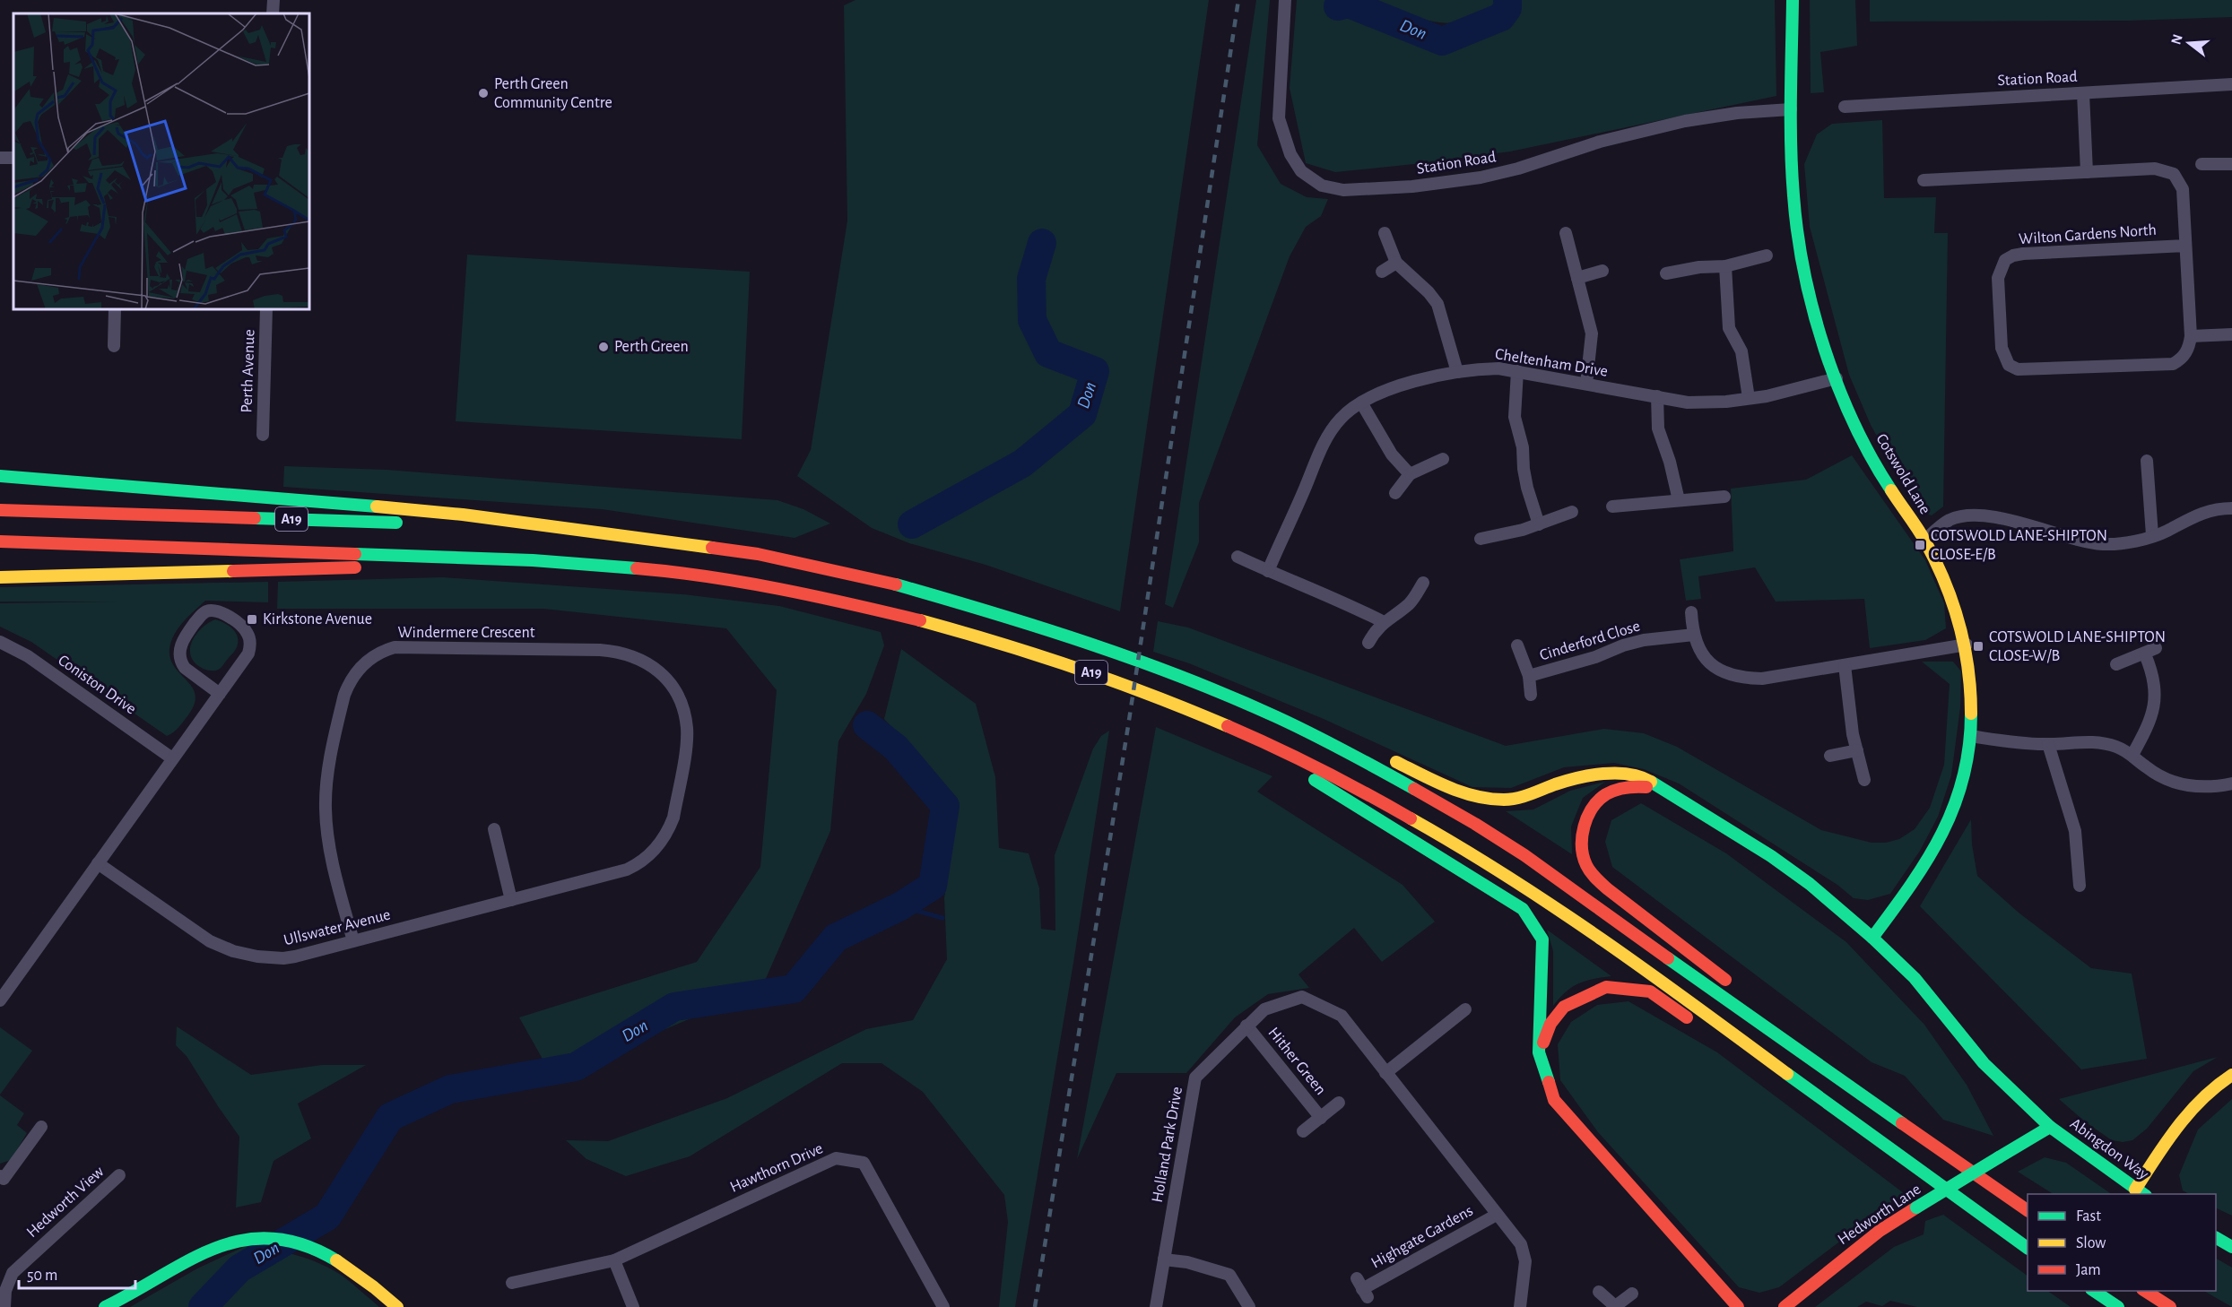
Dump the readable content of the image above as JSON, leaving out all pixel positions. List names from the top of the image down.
{
  "streets": {
    "main road": [
      "Cotswold Lane",
      "A19",
      "Abingdon Way",
      "Hedworth Lane"
    ],
    "street": [
      "Station Road",
      "Wilton Gardens North",
      "Cheltenham Drive",
      "Perth Avenue",
      "Windermere Crescent",
      "Cinderford Close",
      "Coniston Drive",
      "Ullswater Avenue",
      "Hither Green",
      "Holland Park Drive",
      "Hawthorn Drive",
      "Hedworth View",
      "Highgate Gardens"
    ]
  },
  "crossings": [
    ["Station Road", "Cotswold Lane"],
    ["Cheltenham Drive", "Cotswold Lane"],
    ["Windermere Crescent", "Ullswater Avenue"],
    ["Hither Green", "Holland Park Drive"],
    ["Holland Park Drive", "Highgate Gardens"],
    ["Abingdon Way", "Hedworth Lane"]
  ],
  "water": ["Don"],
  "places": {
    "other": ["Perth Green Community Centre", "Perth Green"],
    "transit": ["COTSWOLD LANE-SHIPTON CLOSE-E/B", "Kirkstone Avenue", "COTSWOLD LANE-SHIPTON CLOSE-W/B"]
  },
  "legend": ["Fast", "Slow", "Jam"],
  "scale_bar": "50 m",
  "north": "left"
}
